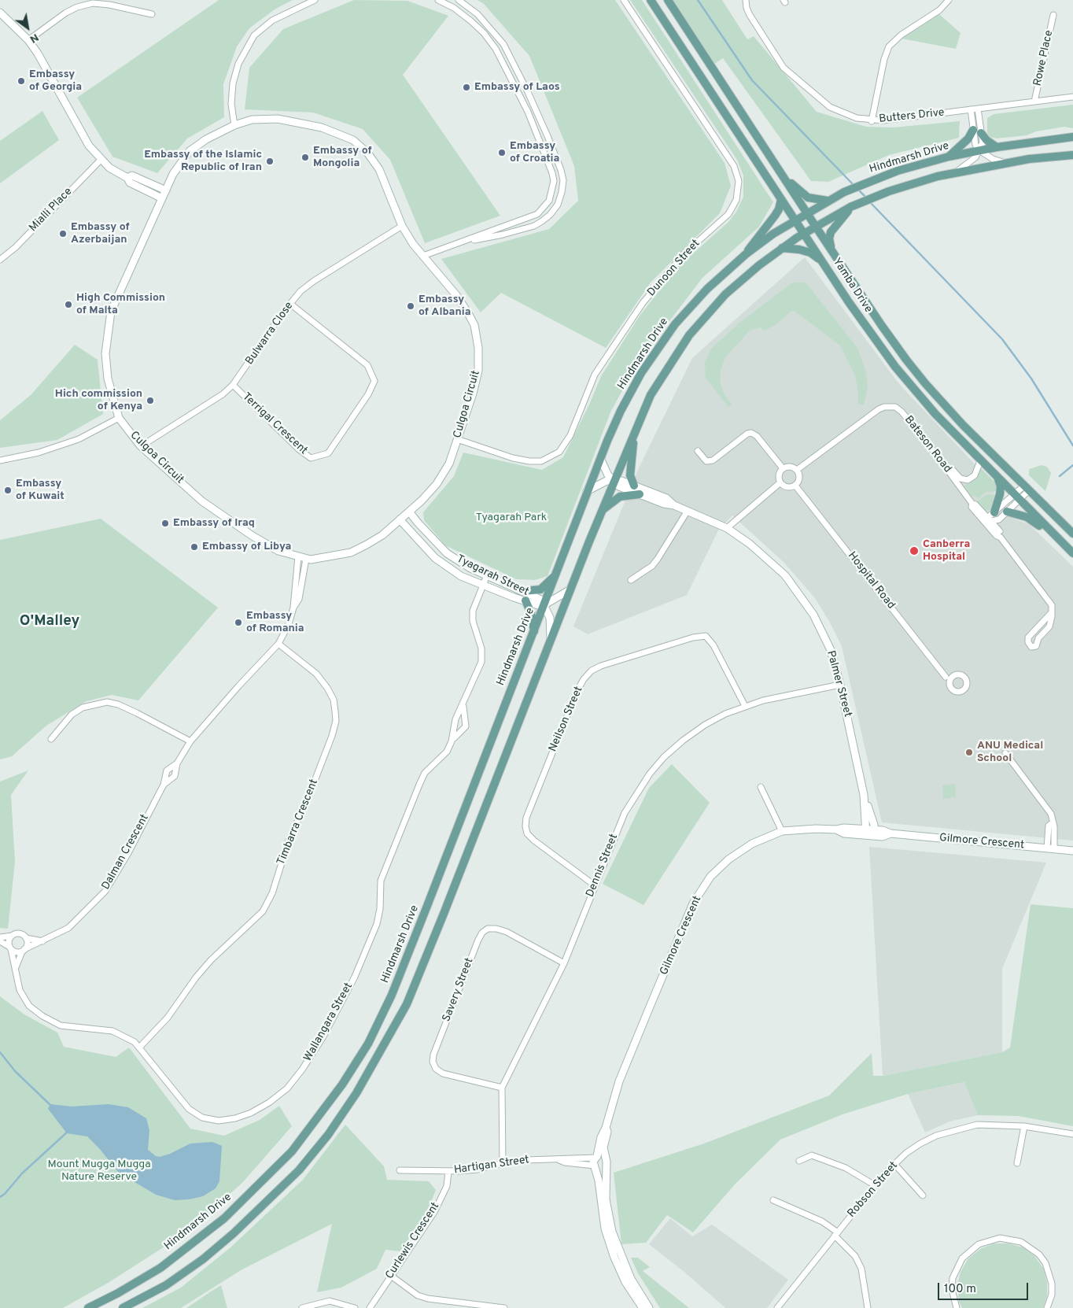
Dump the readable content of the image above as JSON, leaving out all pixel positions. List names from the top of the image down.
{
  "streets": {
    "main road": ["Hindmarsh Drive", "Yamba Drive"],
    "street": [
      "Rowe Place",
      "Butters Drive",
      "Mialli Place",
      "Dunoon Street",
      "Bulwarra Close",
      "Culgoa Circuit",
      "Terrigal Crescent",
      "Bateson Road",
      "Tyagarah Street",
      "Hospital Road",
      "Palmer Street",
      "Neilson Street",
      "Timbarra Crescent",
      "Gilmore Crescent",
      "Dalman Crescent",
      "Dennis Street",
      "Savery Street",
      "Wallangara Street",
      "Hartigan Street",
      "Robson Street",
      "Curlewis Crescent"
    ]
  },
  "crossings": [
    ["Rowe Place", "Butters Drive"],
    ["Hindmarsh Drive", "Yamba Drive"],
    ["Hindmarsh Drive", "Tyagarah Street"],
    ["Hindmarsh Drive", "Palmer Street"],
    ["Dunoon Street", "Culgoa Circuit"],
    ["Bulwarra Close", "Culgoa Circuit"],
    ["Bulwarra Close", "Terrigal Crescent"],
    ["Culgoa Circuit", "Tyagarah Street"],
    ["Culgoa Circuit", "Dalman Crescent"],
    ["Bateson Road", "Hospital Road"],
    ["Tyagarah Street", "Wallangara Street"],
    ["Palmer Street", "Gilmore Crescent"],
    ["Palmer Street", "Dennis Street"],
    ["Neilson Street", "Dennis Street"],
    ["Timbarra Crescent", "Dalman Crescent"],
    ["Timbarra Crescent", "Wallangara Street"],
    ["Gilmore Crescent", "Hartigan Street"],
    ["Dalman Crescent", "Wallangara Street"],
    ["Dennis Street", "Savery Street"],
    ["Dennis Street", "Hartigan Street"],
    ["Hartigan Street", "Curlewis Crescent"]
  ],
  "districts": ["O'Malley"],
  "parks": ["Tyagarah Park", "Mount Mugga Mugga Nature Reserve"],
  "places": [
    "Embassy of Georgia",
    "Embassy of Laos",
    "Embassy of Croatia",
    "Embassy of Mongolia",
    "Embassy of the Islamic Republic of Iran",
    "Embassy of Azerbaijan",
    "High Commission of Malta",
    "Embassy of Albania",
    "Hich commission of Kenya",
    "Embassy of Kuwait",
    "Embassy of Iraq",
    "Embassy of Libya",
    "Canberra Hospital",
    "Embassy of Romania",
    "ANU Medical School"
  ],
  "scale_bar": "100 m",
  "north": "bottom right"
}
